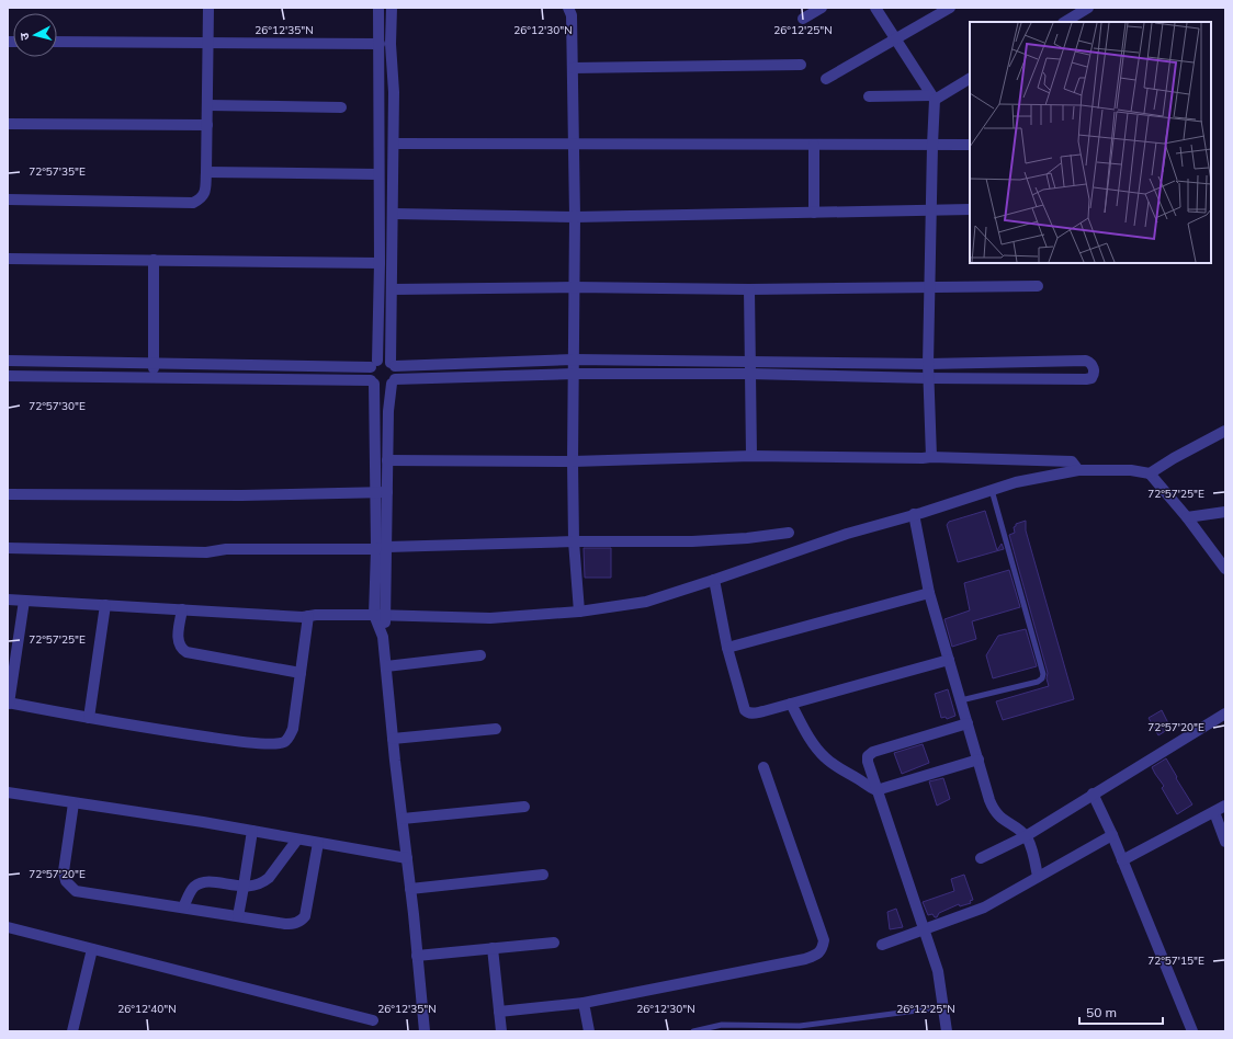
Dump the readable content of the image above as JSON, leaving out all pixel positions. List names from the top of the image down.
{
  "scale_bar": "50 m",
  "north": "left",
  "coordinates": [
    "26°12'35\"N",
    "26°12'30\"N",
    "26°12'25\"N",
    "72°57'35\"E",
    "72°57'30\"E",
    "72°57'25\"E",
    "72°57'20\"E",
    "72°57'15\"E",
    "26°12'40\"N"
  ]
}
